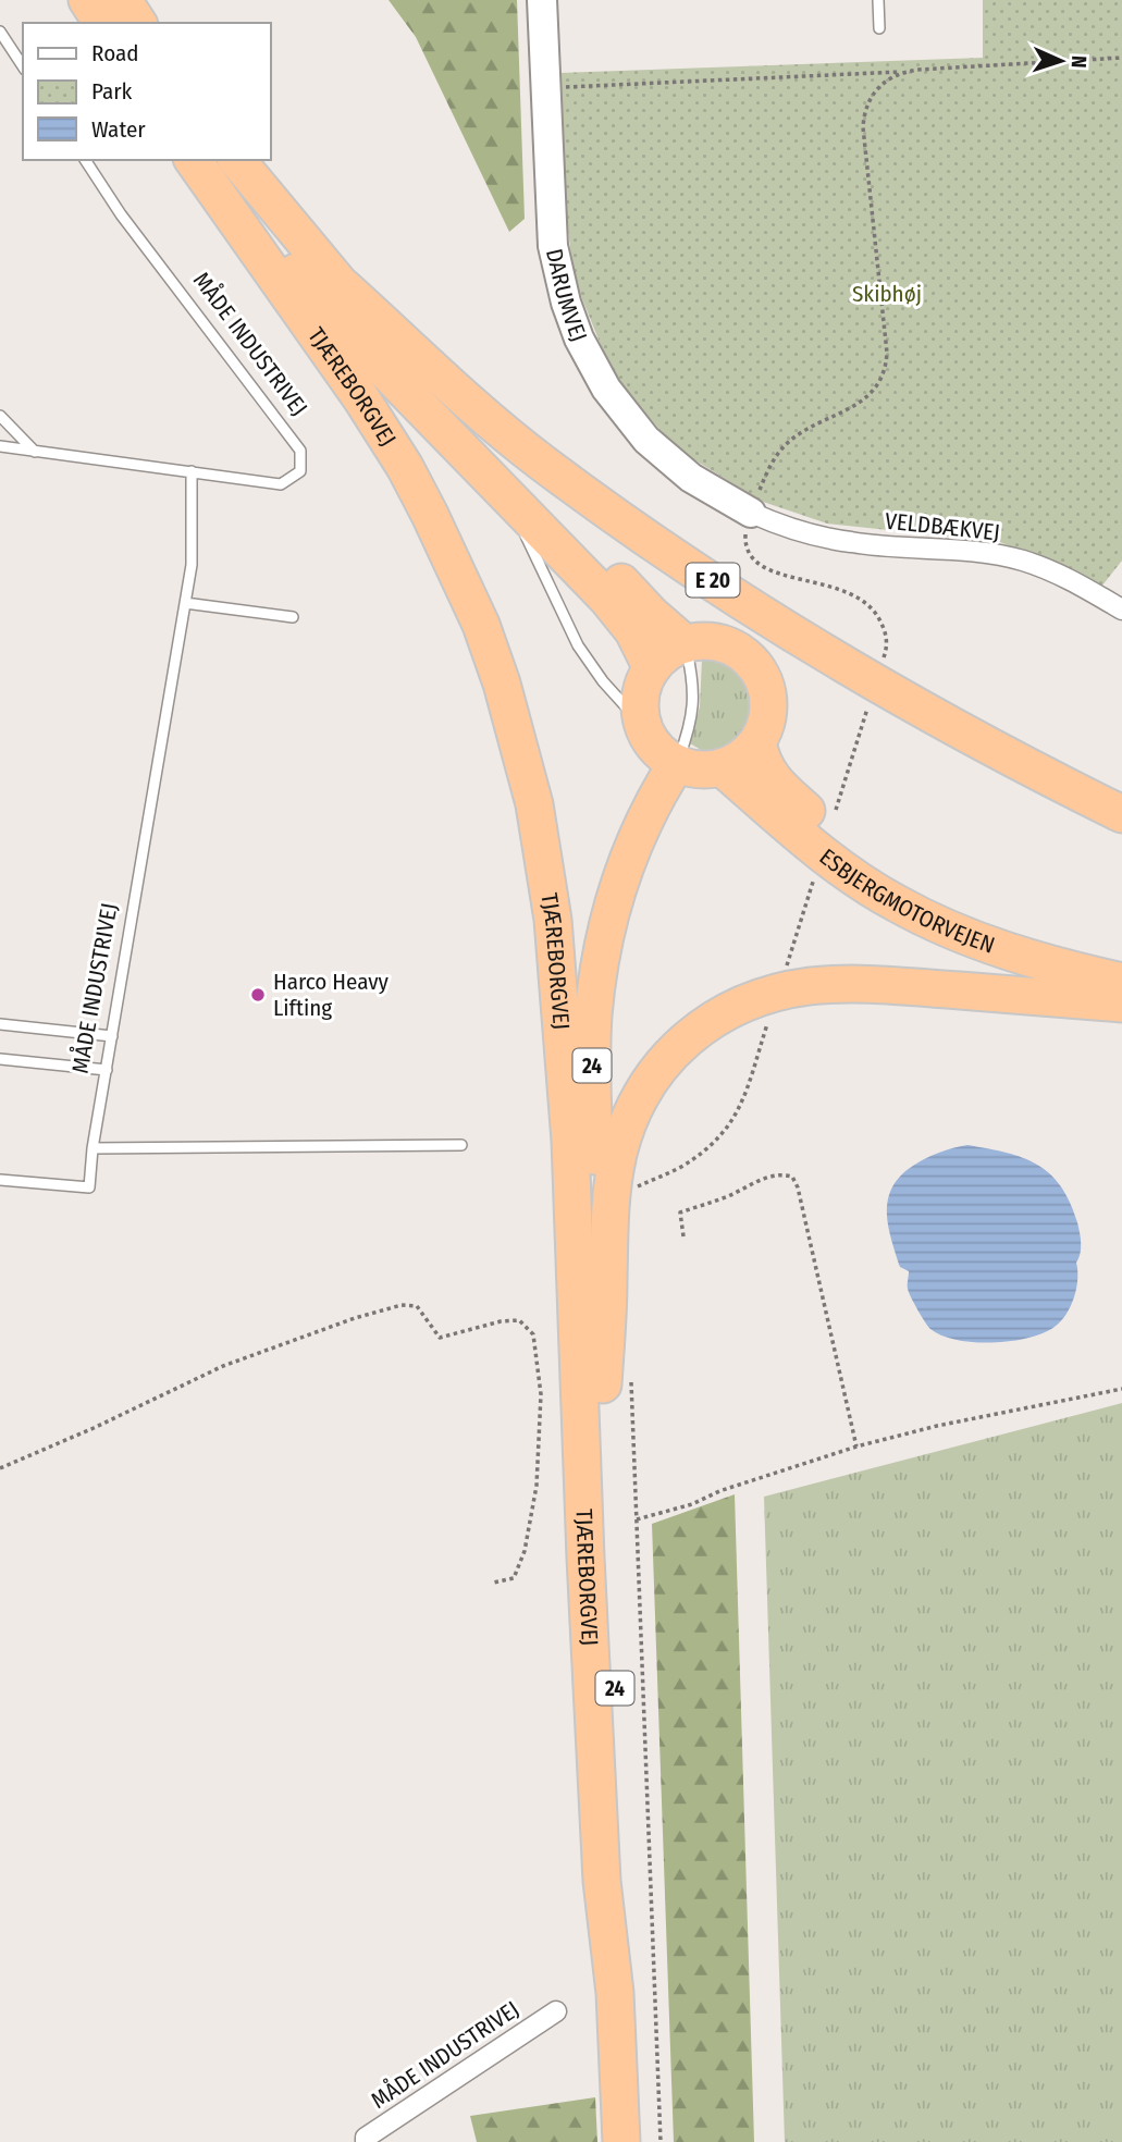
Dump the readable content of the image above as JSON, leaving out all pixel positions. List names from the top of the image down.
{
  "streets": {
    "highway": [
      "TJÆREBORGVEJ",
      "E 20",
      "ESBJERGMOTORVEJEN",
      "24"
    ],
    "street": ["DARUMVEJ", "MÅDE INDUSTRIVEJ", "VELDBÆKVEJ"]
  },
  "crossings": [
    ["DARUMVEJ", "VELDBÆKVEJ"],
    ["TJÆREBORGVEJ", "24"]
  ],
  "parks": ["Skibhøj"],
  "places": ["Harco Heavy Lifting"],
  "legend": ["Road", "Park", "Water"],
  "north": "right"
}
